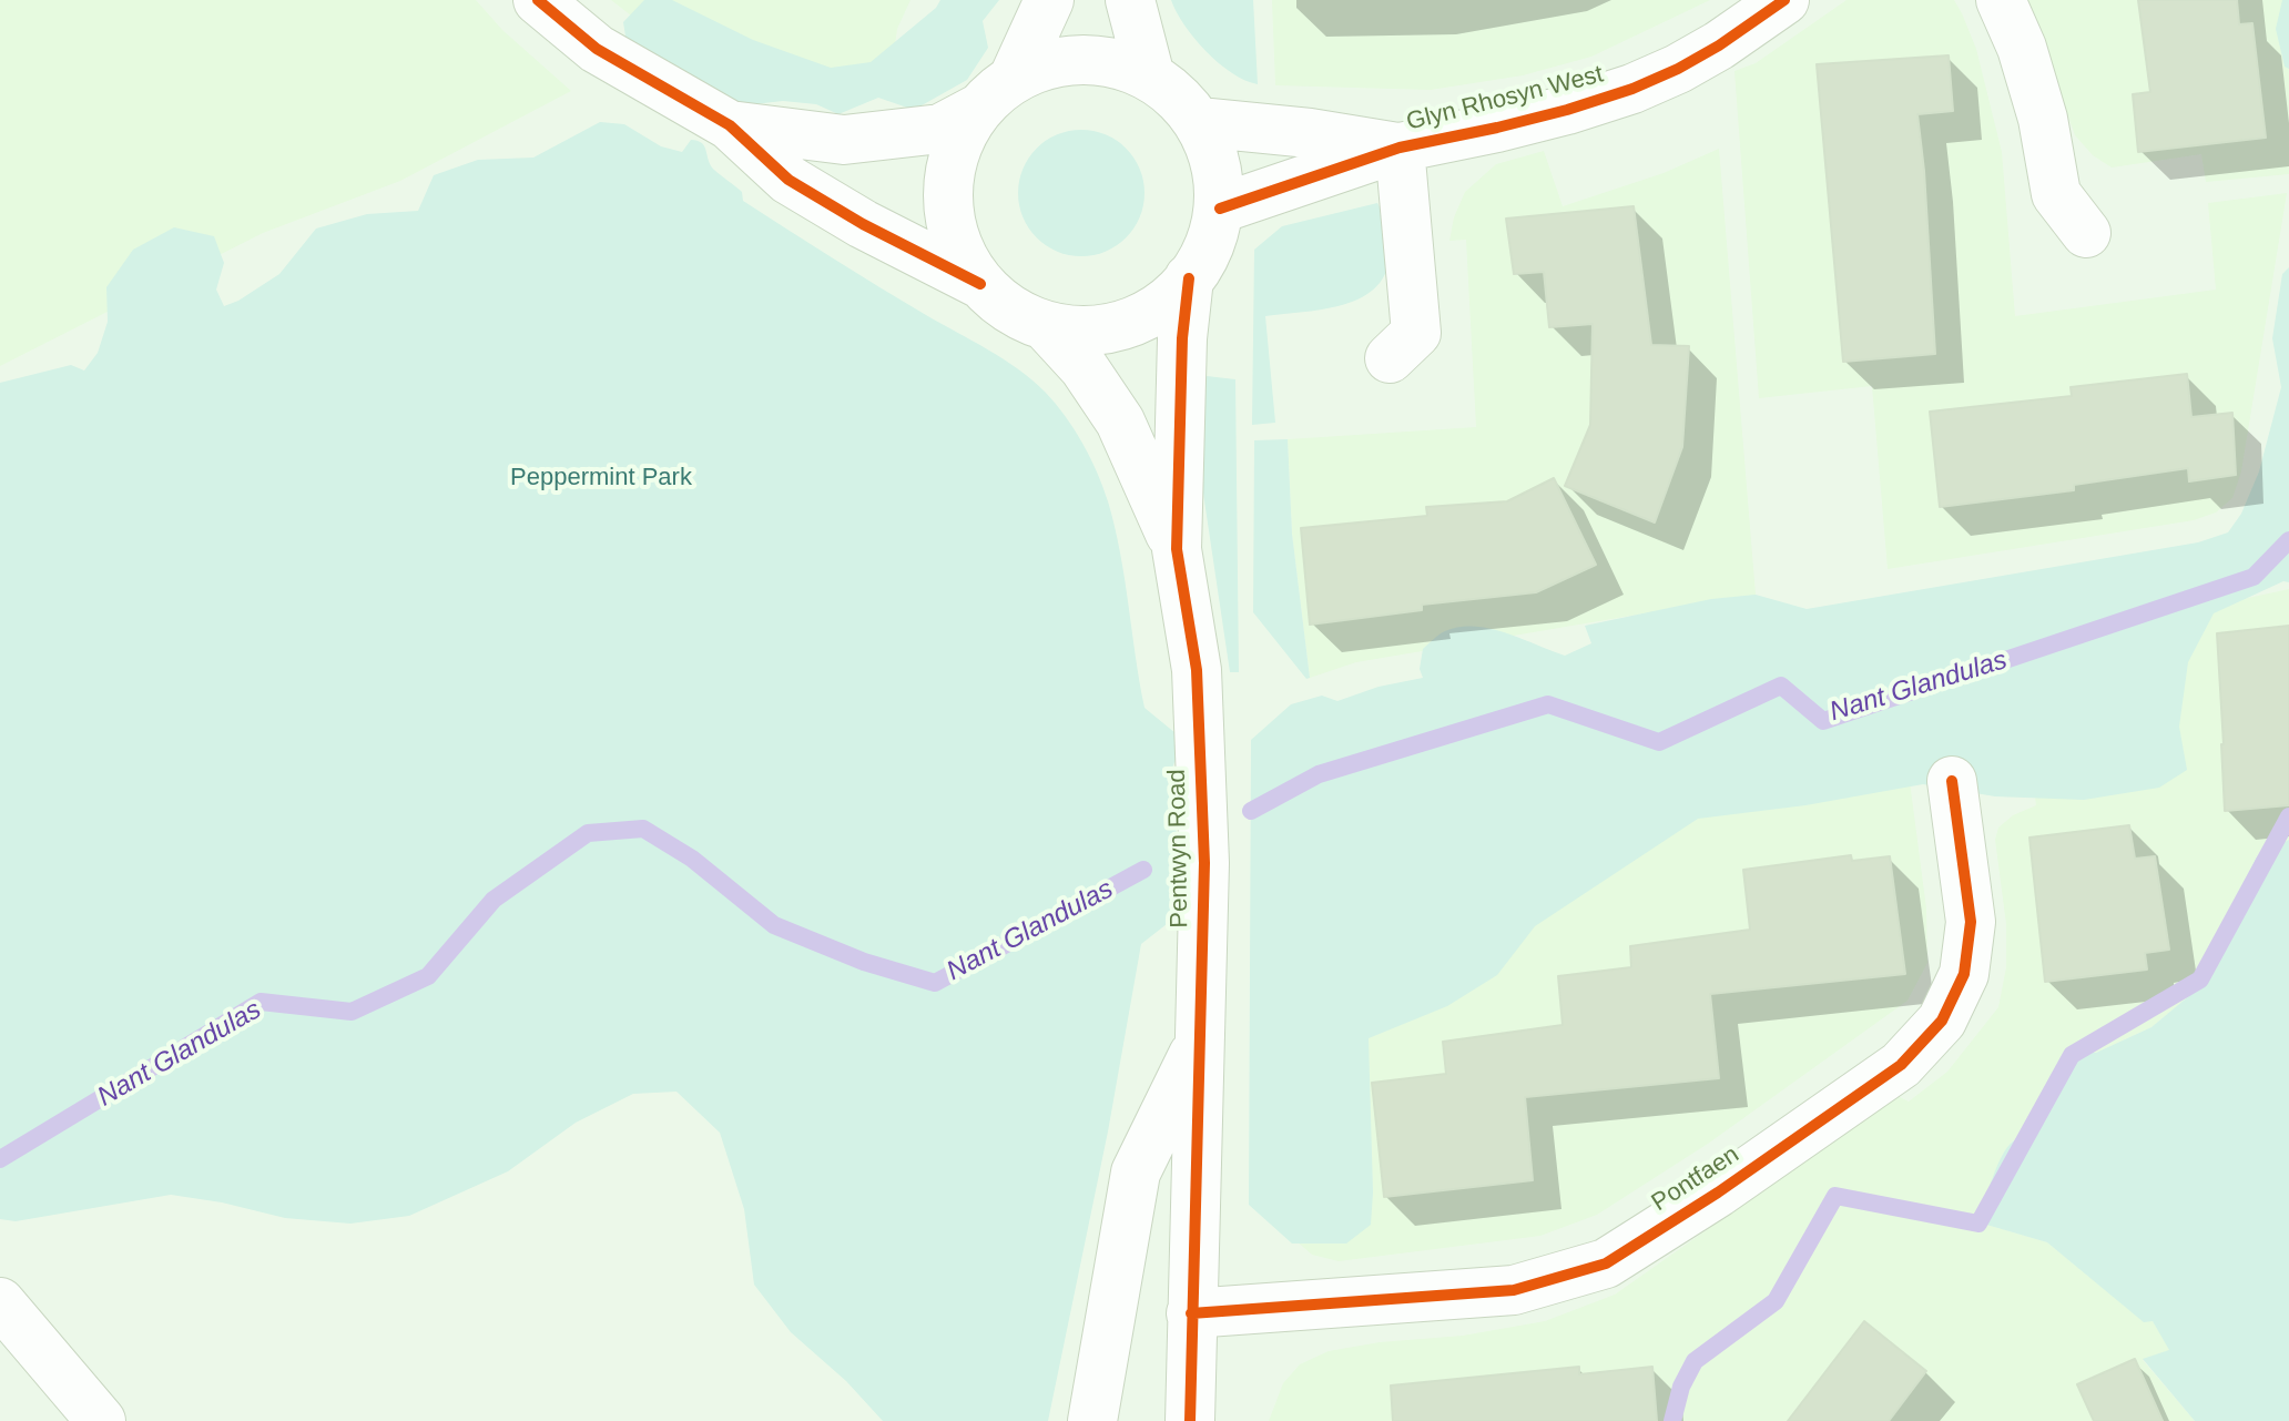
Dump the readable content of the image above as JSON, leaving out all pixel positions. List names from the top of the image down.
{
  "streets": {
    "street": ["Glyn Rhosyn West", "Pentwyn Road", "Pontfaen"]
  },
  "crossings": [
    ["Glyn Rhosyn West", "Pentwyn Road"],
    ["Pentwyn Road", "Pontfaen"]
  ],
  "water": ["Nant Glandulas"],
  "parks": ["Peppermint Park"]
}
